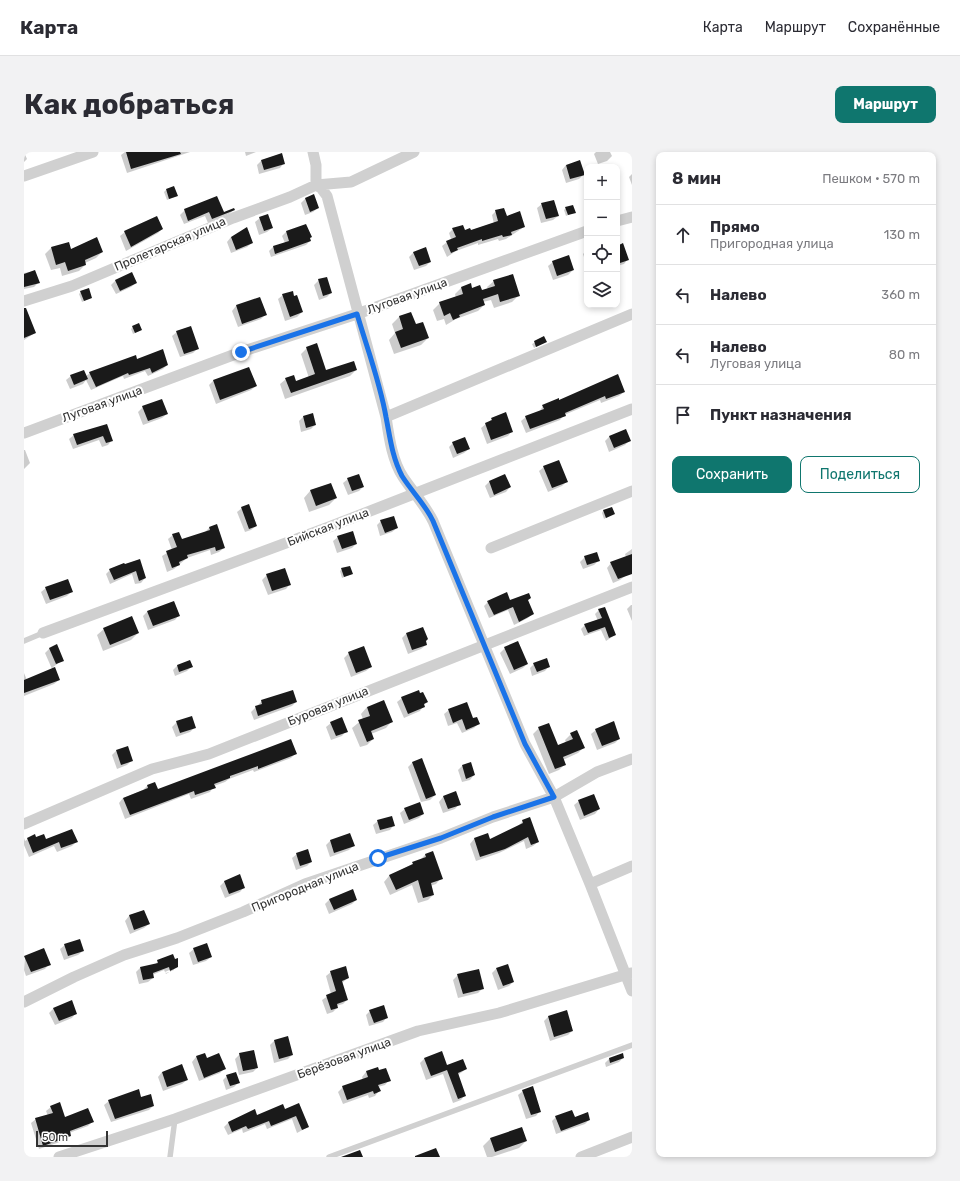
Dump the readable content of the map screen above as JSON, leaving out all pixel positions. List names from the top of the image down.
{
  "streets": {
    "street": [
      "Пролетарская улица",
      "Луговая улица",
      "Бийская улица",
      "Буровая улица",
      "Пригородная улица",
      "Берёзовая улица"
    ]
  },
  "scale_bar": "50 m",
  "page": {
    "header": "Карта",
    "nav": ["Карта", "Маршрут", "Сохранённые"],
    "buttons": [
      "Маршрут",
      ["Сохранить", "Поделиться"]
    ],
    "title": "Как добраться",
    "heading": ["8 мин", "Пешком · 570 m"],
    "map_buttons": ["+", "−"],
    "list": [
      ["Прямо", "Пригородная улица", "130 m"],
      ["Налево", "360 m"],
      ["Налево", "Луговая улица", "80 m"],
      "Пункт назначения"
    ],
    "scale": "50 m"
  }
}
